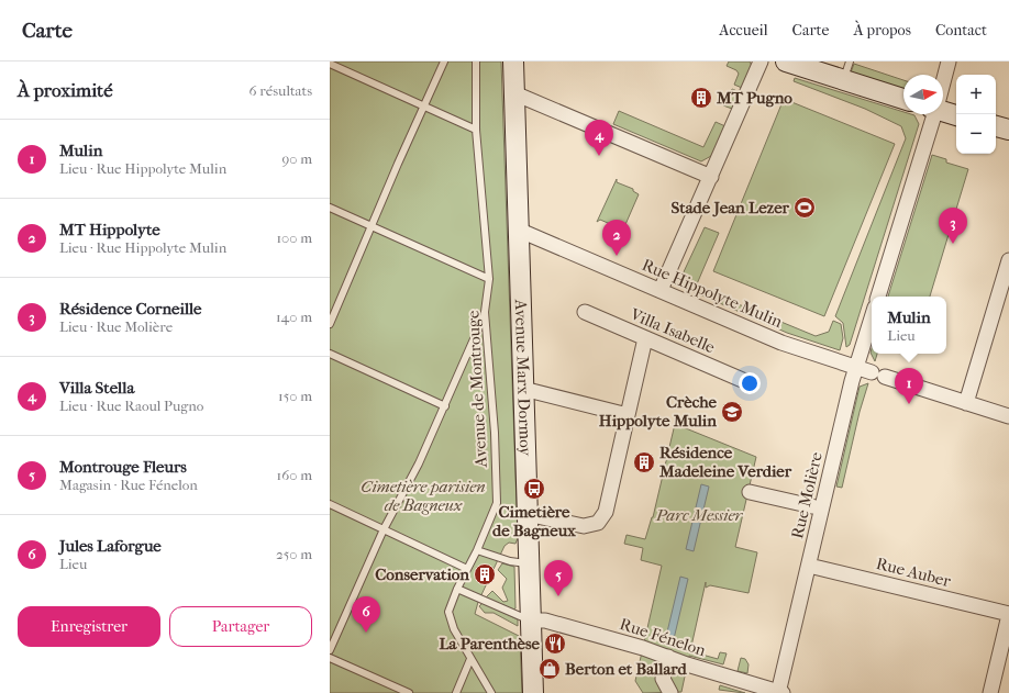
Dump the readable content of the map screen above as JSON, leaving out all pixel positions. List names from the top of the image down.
{
  "streets": {
    "main road": ["Avenue Marx Dormoy"],
    "street": [
      "Rue Hippolyte Mulin",
      "Villa Isabelle",
      "Rue Molière",
      "Rue Auber",
      "Rue Fénelon"
    ],
    "lane": ["Avenue de Montrouge"]
  },
  "crossings": [
    ["Rue Hippolyte Mulin", "Avenue Marx Dormoy"],
    ["Rue Hippolyte Mulin", "Rue Molière"],
    ["Avenue Marx Dormoy", "Rue Fénelon"],
    ["Rue Molière", "Rue Auber"],
    ["Rue Molière", "Rue Fénelon"]
  ],
  "parks": ["Cimetière parisien de Bagneux", "Parc Messier"],
  "places": {
    "building": ["MT Pugno", "Résidence Madeleine Verdier", "Conservation"],
    "sports": ["Stade Jean Lezer"],
    "school or university": ["Crèche Hippolyte Mulin"],
    "bus stop": ["Cimetière de Bagneux"],
    "restaurant": ["La Parenthèse"],
    "shop": ["Berton et Ballard"]
  },
  "north": "right",
  "page": {
    "header": "Carte",
    "nav": [
      "Accueil",
      "Carte",
      "À propos",
      "Contact"
    ],
    "heading": ["À proximité", "6 résultats"],
    "map_buttons": ["+", "−"],
    "list": [
      {
        "mark": "1",
        "name": "Mulin",
        "note": "Lieu · Rue Hippolyte Mulin",
        "value": "90 m"
      },
      {
        "mark": "2",
        "name": "MT Hippolyte",
        "note": "Lieu · Rue Hippolyte Mulin",
        "value": "100 m"
      },
      {
        "mark": "3",
        "name": "Résidence Corneille",
        "note": "Lieu · Rue Molière",
        "value": "140 m"
      },
      {
        "mark": "4",
        "name": "Villa Stella",
        "note": "Lieu · Rue Raoul Pugno",
        "value": "150 m"
      },
      {
        "mark": "5",
        "name": "Montrouge Fleurs",
        "note": "Magasin · Rue Fénelon",
        "value": "160 m"
      },
      {
        "mark": "6",
        "name": "Jules Laforgue",
        "note": "Lieu",
        "value": "250 m"
      }
    ],
    "pins": [
      "4",
      "3",
      "2",
      "1",
      "5",
      "6"
    ],
    "popup": ["Mulin", "Lieu"],
    "buttons": ["Enregistrer", "Partager"]
  }
}
